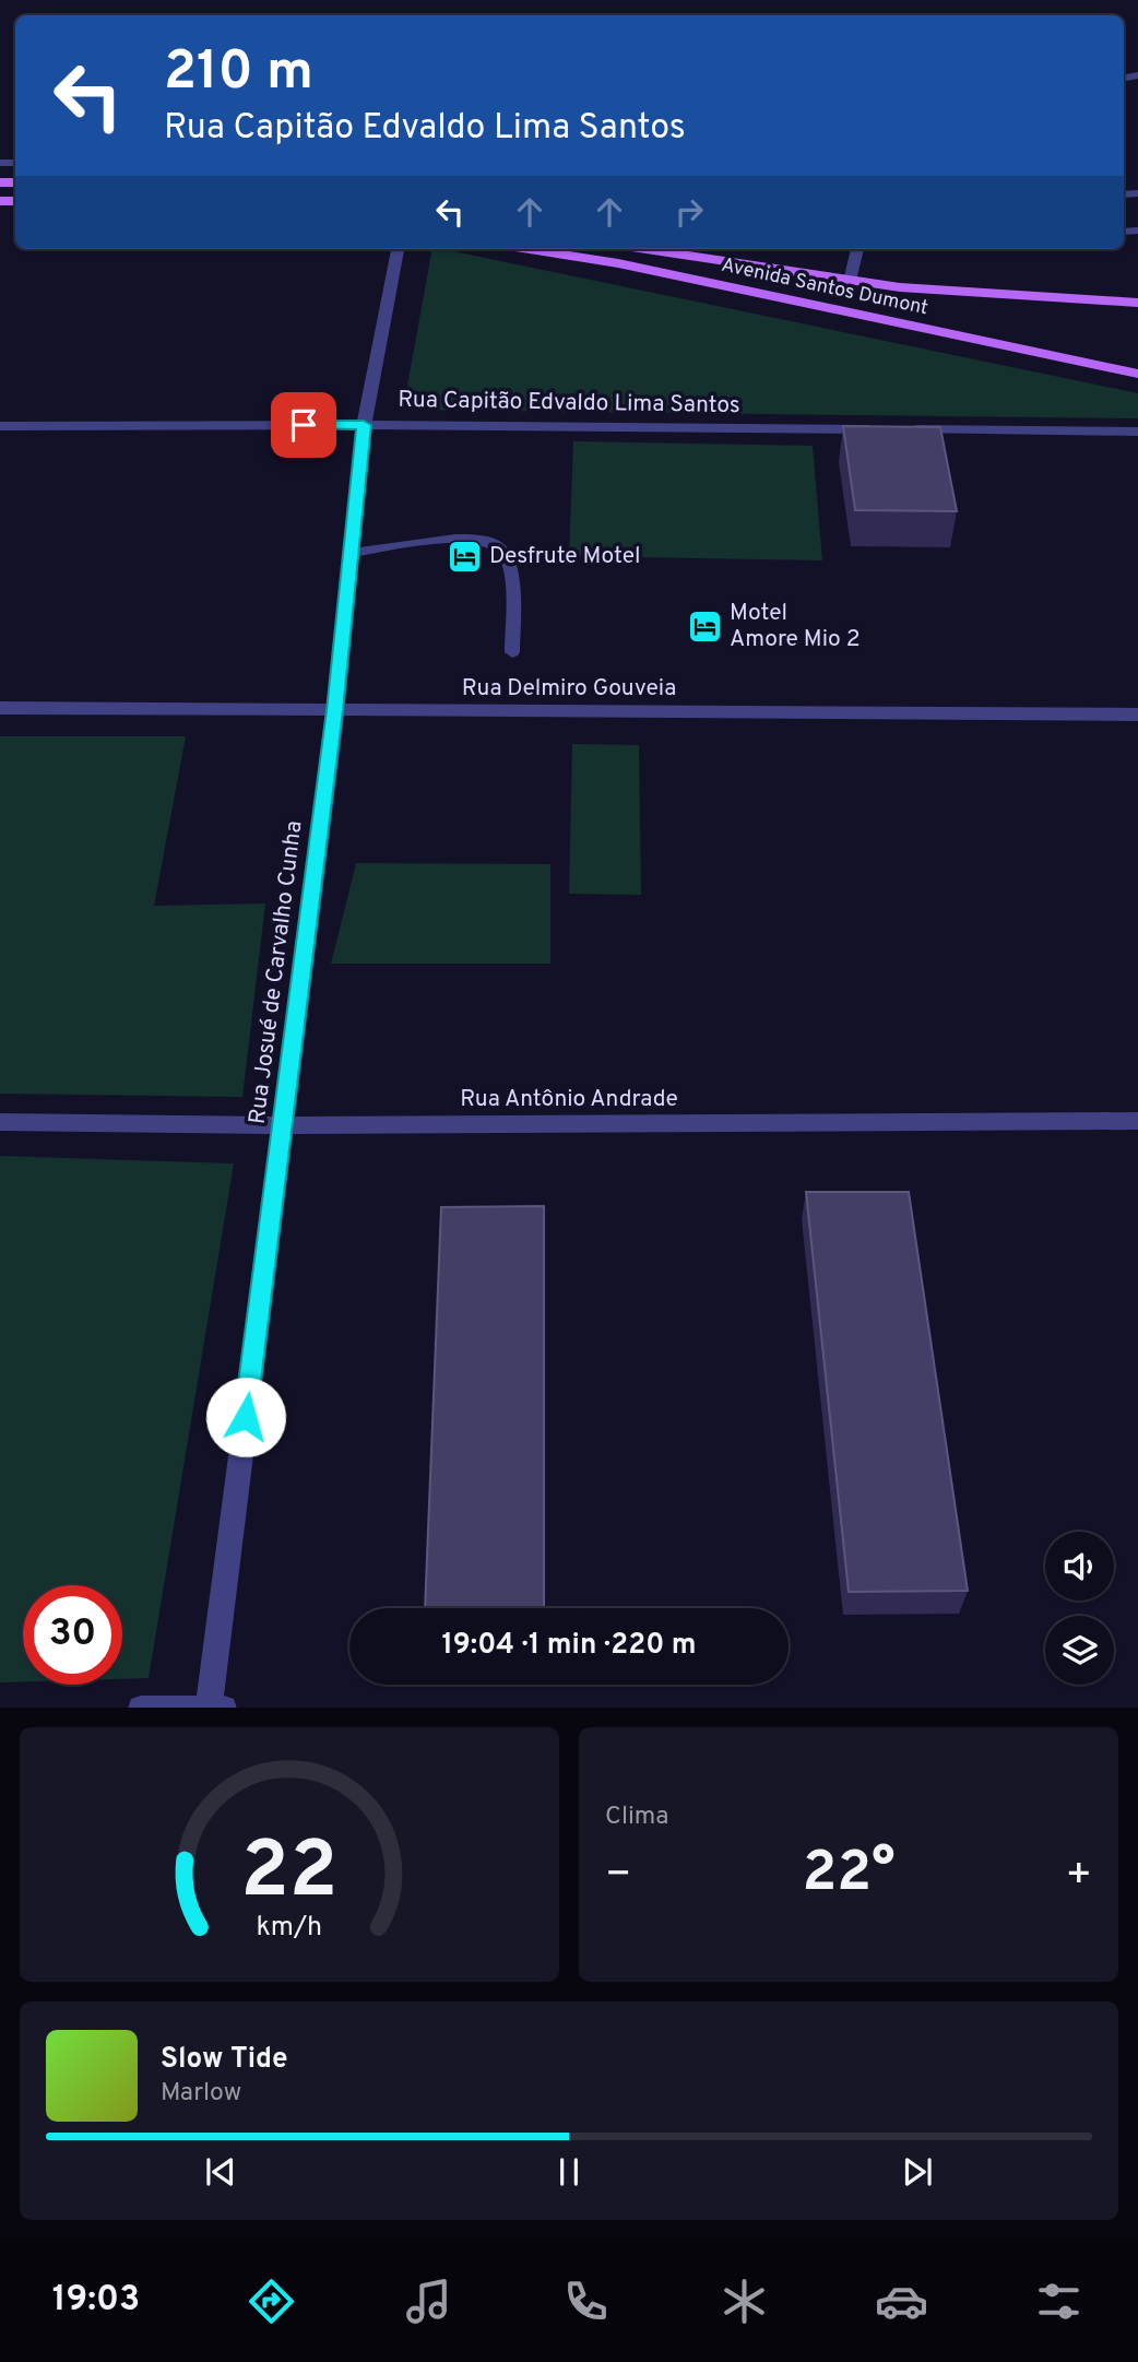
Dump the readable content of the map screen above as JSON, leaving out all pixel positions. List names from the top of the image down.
{
  "streets": {
    "main road": ["Avenida Santos Dumont"],
    "street": [
      "Rua Capitão Edvaldo Lima Santos",
      "Rua Delmiro Gouveia",
      "Rua Josué de Carvalho Cunha",
      "Rua Antônio Andrade"
    ]
  },
  "crossings": [
    ["Rua Capitão Edvaldo Lima Santos", "Rua Josué de Carvalho Cunha"],
    ["Rua Delmiro Gouveia", "Rua Josué de Carvalho Cunha"],
    ["Rua Josué de Carvalho Cunha", "Rua Antônio Andrade"]
  ],
  "places": {
    "hotel": ["Desfrute Motel", "Motel Amore Mio 2"]
  },
  "page": {
    "turn": ["210 m", "Rua Capitão Edvaldo Lima Santos"],
    "limit": "30",
    "trip": "19:04 · 1 min · 220 m",
    "tile": "Clima",
    "heat": ["−", "22°", "+"],
    "song": ["Slow Tide", "Marlow"],
    "tabs": "19:03",
    "gauge": ["22", "km/h"]
  }
}
